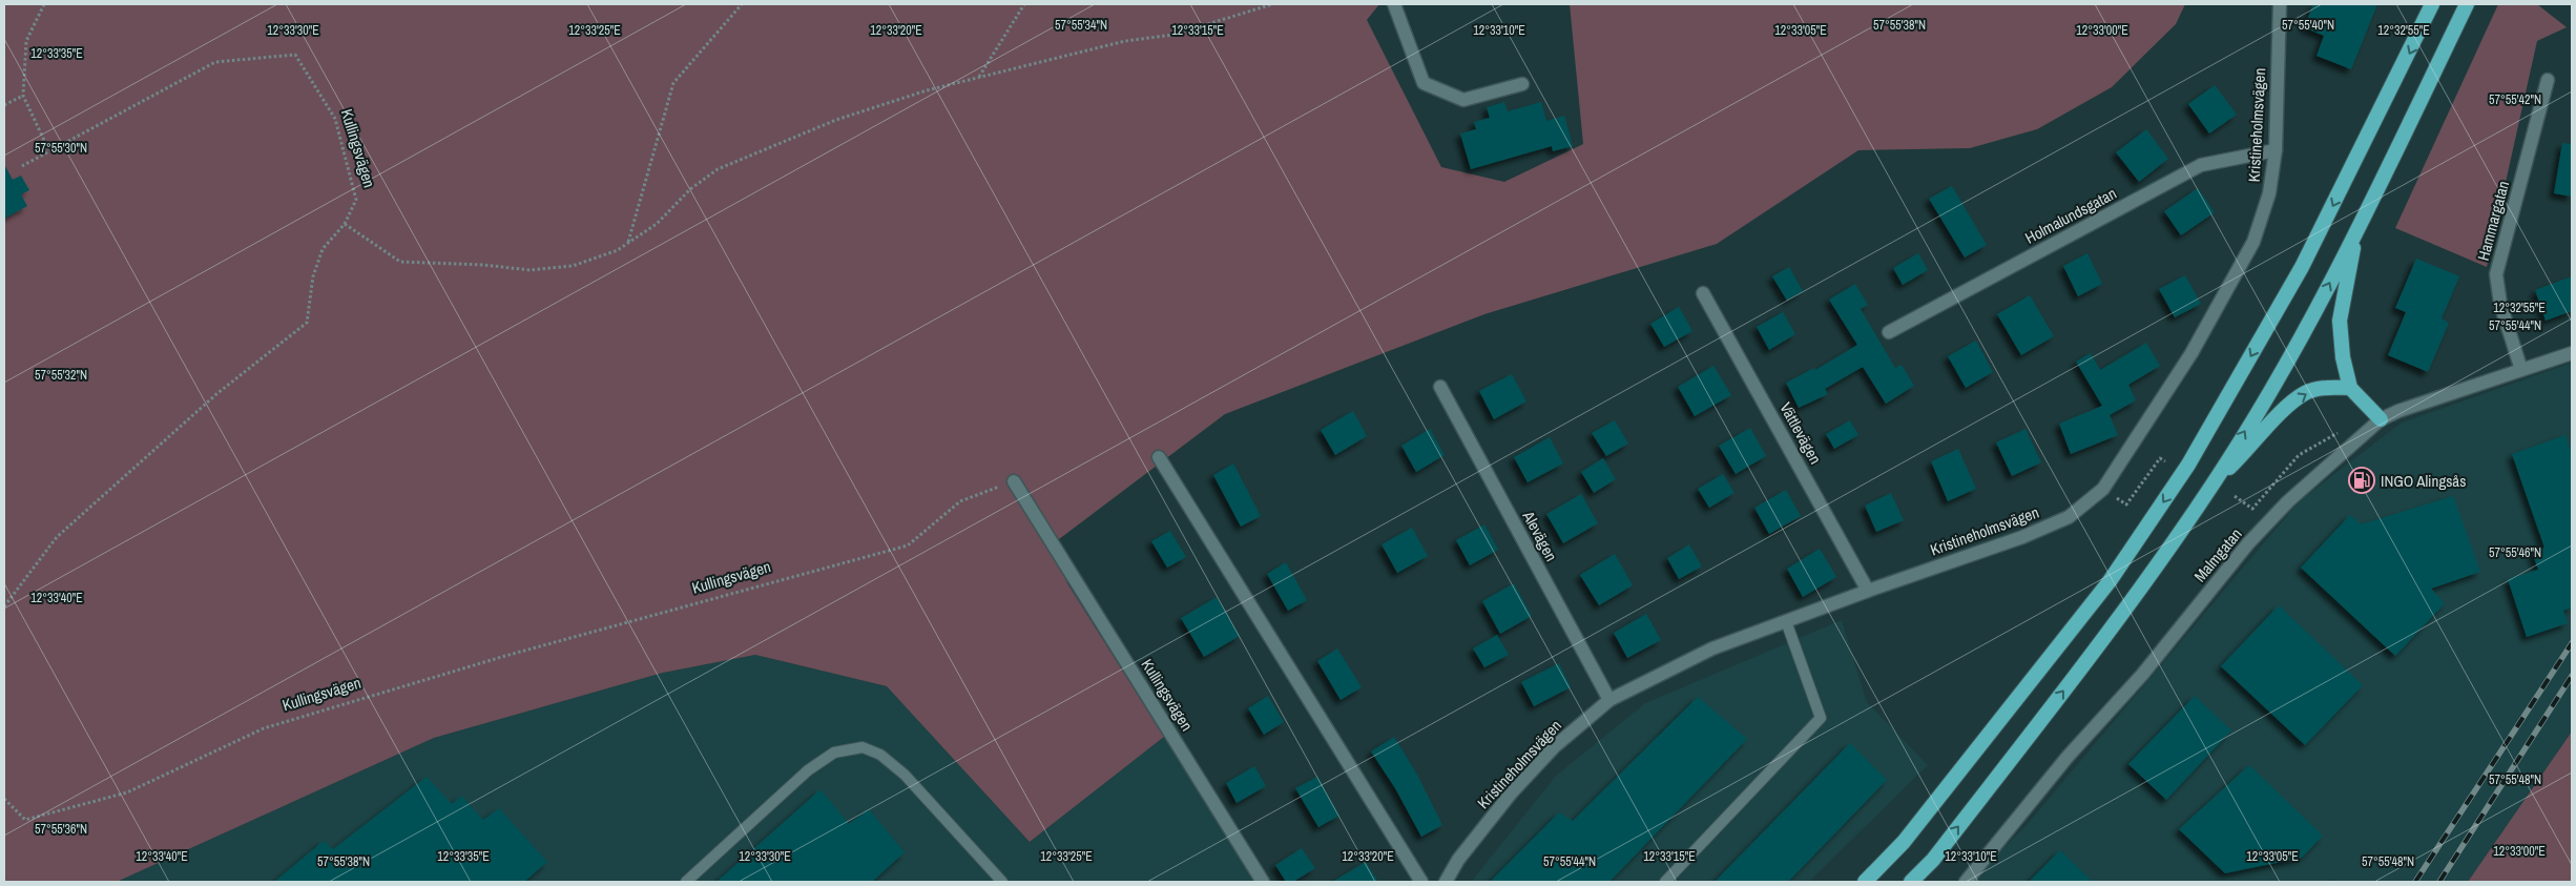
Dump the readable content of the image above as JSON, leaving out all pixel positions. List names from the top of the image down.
{
  "streets": {
    "street": [
      "Kristineholmsvägen",
      "Kullingsvägen",
      "Holmalundsgatan",
      "Hammargatan",
      "Vättlevägen",
      "Alevägen",
      "Malmgatan"
    ]
  },
  "crossings": [
    ["Kristineholmsvägen", "Holmalundsgatan"],
    ["Kristineholmsvägen", "Vättlevägen"],
    ["Kristineholmsvägen", "Alevägen"],
    ["Hammargatan", "Malmgatan"]
  ],
  "places": {
    "fuel station": ["INGO Alingsås"]
  },
  "coordinates": [
    "57°55'34\"N",
    "57°55'40\"N",
    "57°55'38\"N",
    "12°33'30\"E",
    "12°33'25\"E",
    "12°33'20\"E",
    "12°33'15\"E",
    "12°33'10\"E",
    "12°33'05\"E",
    "12°33'00\"E",
    "12°32'55\"E",
    "12°33'35\"E",
    "57°55'42\"N",
    "57°55'30\"N",
    "57°55'44\"N",
    "57°55'32\"N",
    "57°55'46\"N",
    "12°33'40\"E",
    "57°55'48\"N",
    "57°55'36\"N"
  ]
}
